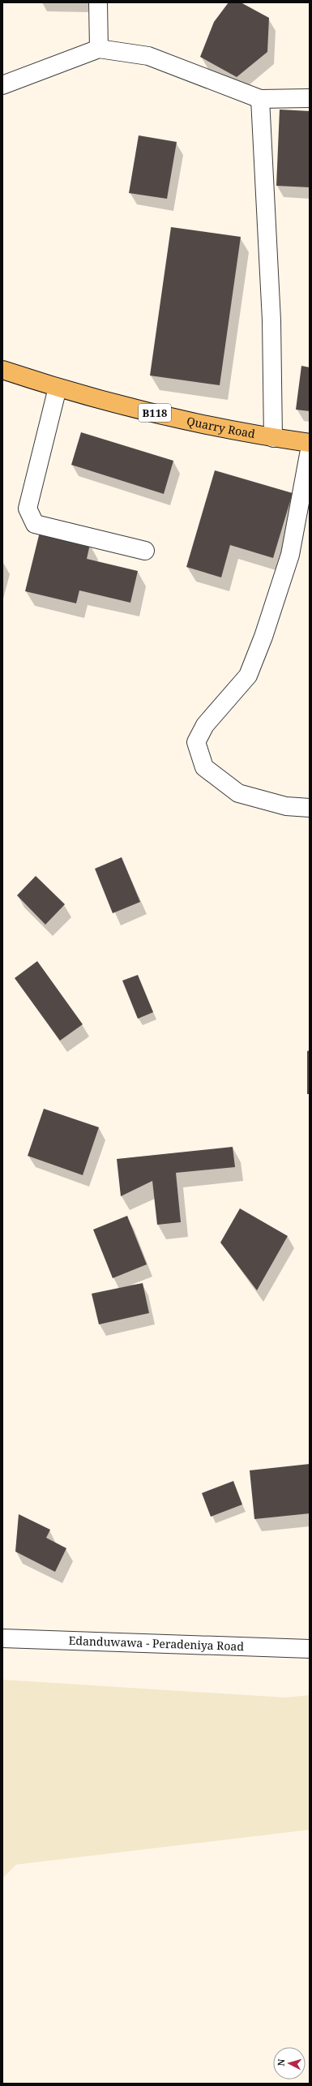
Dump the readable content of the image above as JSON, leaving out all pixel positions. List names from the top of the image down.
{
  "streets": {
    "main road": ["B118", "Quarry Road"],
    "street": ["Edanduwawa - Peradeniya Road"]
  },
  "north": "left"
}
